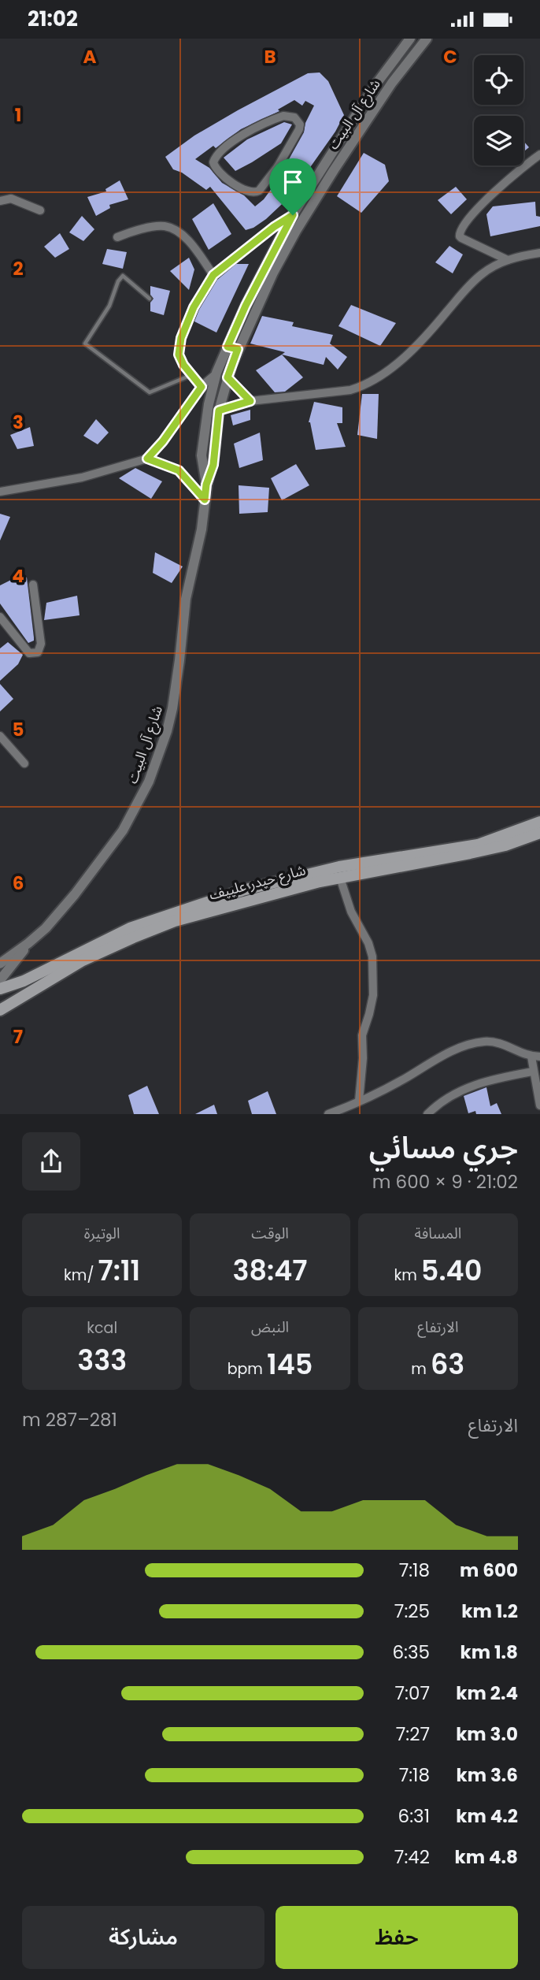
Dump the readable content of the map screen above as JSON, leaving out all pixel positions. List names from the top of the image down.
{
  "streets": {
    "main road": ["شارع حيدر علييف"],
    "street": ["شارع آل البيت"]
  },
  "page": {
    "status": "21:02",
    "heading": ["جري مسائي", "21:02 · 9 × 600 m"],
    "stats": [
      ["المسافة", "5.40 km"],
      ["الوقت", "38:47"],
      ["الوتيرة", "7:11 /km"],
      ["الارتفاع", "63 m"],
      ["النبض", "145 bpm"],
      ["kcal", "333"]
    ],
    "chart": ["الارتفاع", "281–287 m"],
    "list": [
      {
        "name": "600 m",
        "note": "7:18"
      },
      {
        "name": "1.2 km",
        "note": "7:25"
      },
      {
        "name": "1.8 km",
        "note": "6:35"
      },
      {
        "name": "2.4 km",
        "note": "7:07"
      },
      {
        "name": "3.0 km",
        "note": "7:27"
      },
      {
        "name": "3.6 km",
        "note": "7:18"
      },
      {
        "name": "4.2 km",
        "note": "6:31"
      },
      {
        "name": "4.8 km",
        "note": "7:42"
      }
    ],
    "buttons": ["حفظ", "مشاركة"]
  },
  "grid": {
    "columns": ["A", "B", "C"],
    "rows": [
      "1",
      "2",
      "3",
      "4",
      "5",
      "6",
      "7"
    ]
  }
}
